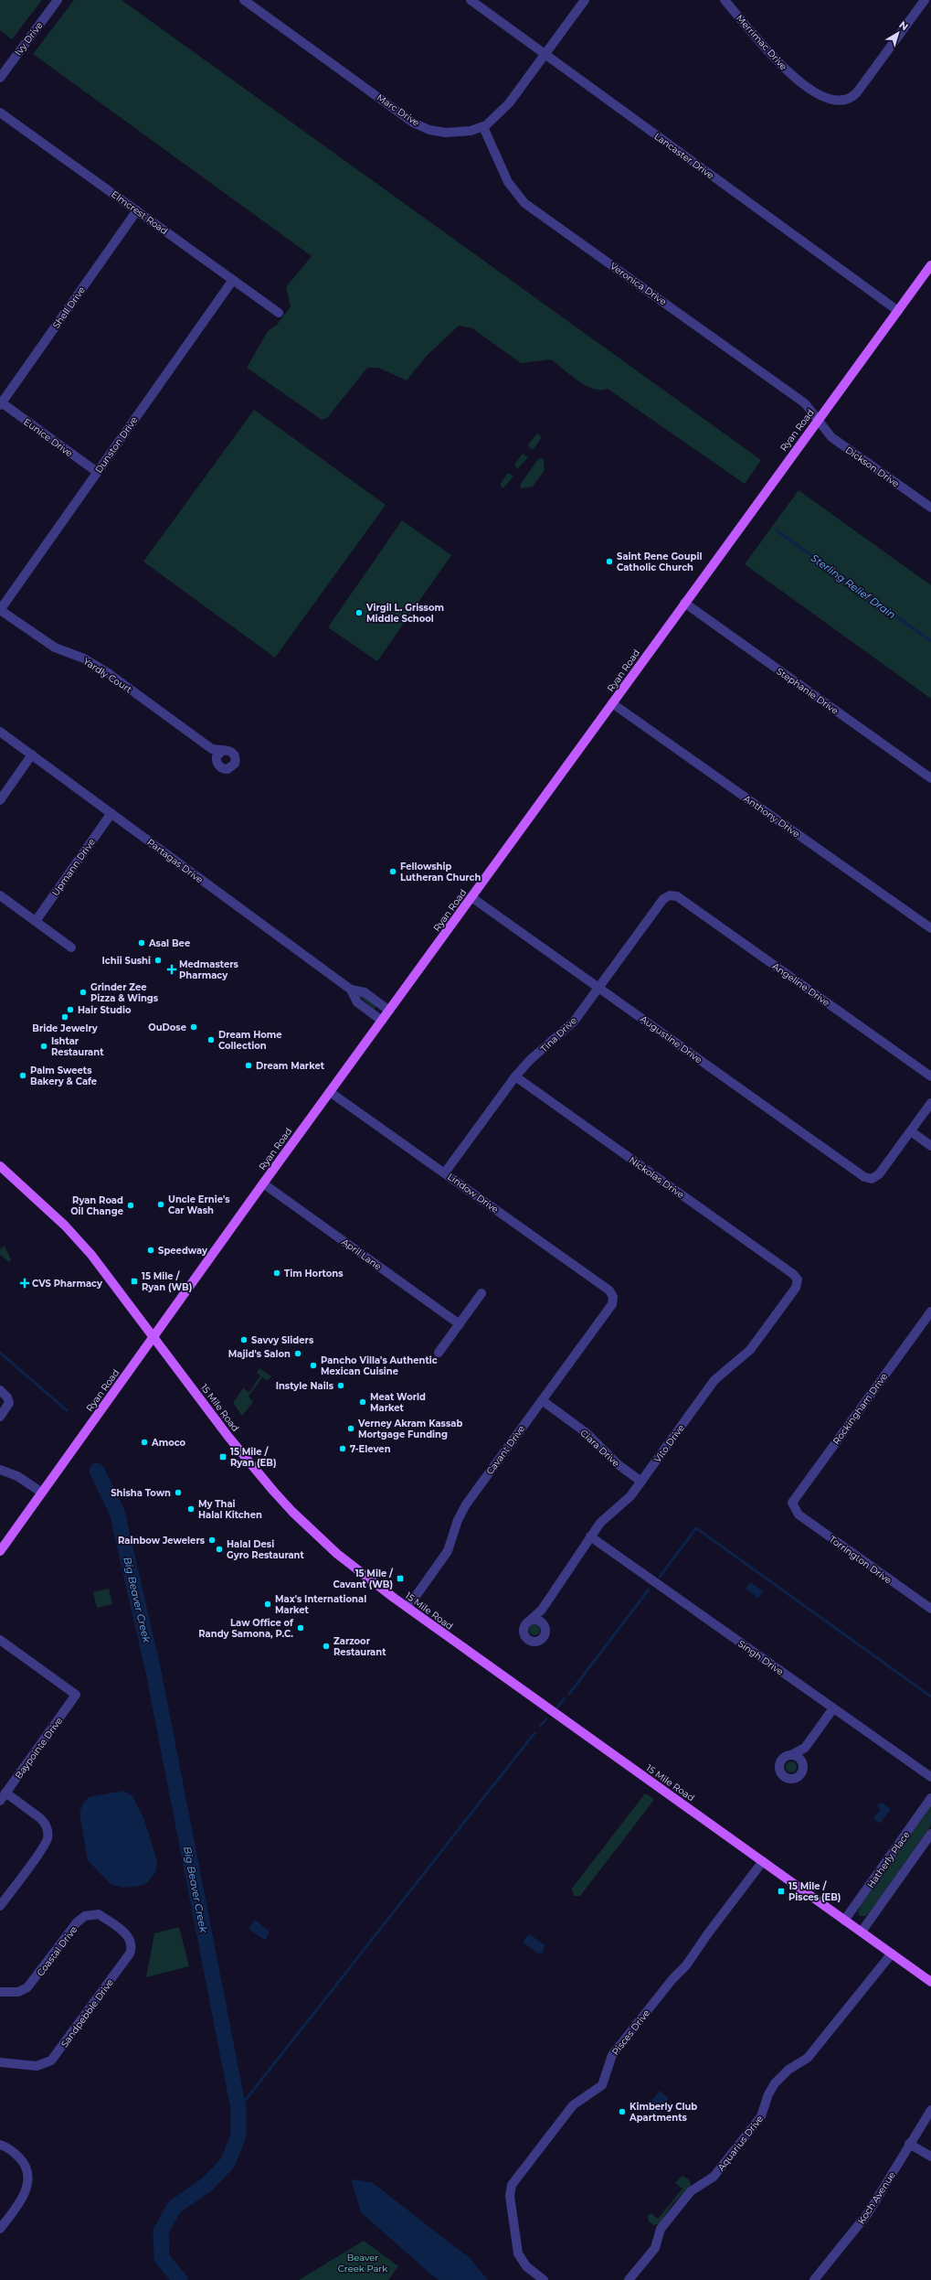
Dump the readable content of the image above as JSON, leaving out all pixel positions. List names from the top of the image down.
{
  "streets": {
    "main road": ["Ryan Road", "15 Mile Road"],
    "street": [
      "Ivy Drive",
      "Merrimac Drive",
      "Marc Drive",
      "Lancaster Drive",
      "Elmcrest Road",
      "Veronica Drive",
      "Shell Drive",
      "Eunice Drive",
      "Dunston Drive",
      "Dickson Drive",
      "Yardly Court",
      "Stephanie Drive",
      "Anthony Drive",
      "Partagas Drive",
      "Upmann Drive",
      "Angeline Drive",
      "Tina Drive",
      "Augustine Drive",
      "Nickolas Drive",
      "Lindow Drive",
      "April Lane",
      "Rockingham Drive",
      "Vito Drive",
      "Ciara Drive",
      "Cavant Drive",
      "Torrington Drive",
      "Singh Drive",
      "Baypointe Drive",
      "Hatherly Place",
      "Coastal Drive",
      "Sandpebble Drive",
      "Pisces Drive",
      "Aquarius Drive",
      "Koch Avenue"
    ]
  },
  "crossings": [
    ["Marc Drive", "Lancaster Drive"],
    ["Marc Drive", "Veronica Drive"],
    ["Lancaster Drive", "Ryan Road"],
    ["Elmcrest Road", "Shell Drive"],
    ["Elmcrest Road", "Dunston Drive"],
    ["Veronica Drive", "Ryan Road"],
    ["Veronica Drive", "Dickson Drive"],
    ["Shell Drive", "Eunice Drive"],
    ["Ryan Road", "Dickson Drive"],
    ["Ryan Road", "Stephanie Drive"],
    ["Ryan Road", "Anthony Drive"],
    ["Ryan Road", "Augustine Drive"],
    ["Ryan Road", "Lindow Drive"],
    ["Ryan Road", "April Lane"],
    ["Ryan Road", "15 Mile Road"],
    ["Eunice Drive", "Dunston Drive"],
    ["Dunston Drive", "Yardly Court"],
    ["Partagas Drive", "Upmann Drive"],
    ["Angeline Drive", "Tina Drive"],
    ["Tina Drive", "Augustine Drive"],
    ["Tina Drive", "Nickolas Drive"],
    ["Tina Drive", "Lindow Drive"],
    ["Nickolas Drive", "Vito Drive"],
    ["Lindow Drive", "Cavant Drive"],
    ["15 Mile Road", "Cavant Drive"],
    ["15 Mile Road", "Hatherly Place"],
    ["15 Mile Road", "Pisces Drive"],
    ["15 Mile Road", "Aquarius Drive"],
    ["Rockingham Drive", "Torrington Drive"],
    ["Vito Drive", "Ciara Drive"],
    ["Vito Drive", "Singh Drive"],
    ["Ciara Drive", "Cavant Drive"],
    ["Coastal Drive", "Sandpebble Drive"]
  ],
  "water": ["Sterling Relief Drain", "Big Beaver Creek"],
  "parks": ["Beaver Creek Park"],
  "places": {
    "other": [
      "Saint Rene Goupil Catholic Church",
      "Virgil L. Grissom Middle School",
      "Fellowship Lutheran Church",
      "Asal Bee",
      "Ichii Sushi",
      "Grinder Zee Pizza & Wings",
      "Hair Studio",
      "Bride Jewelry",
      "OuDose",
      "Dream Home Collection",
      "Ishtar Restaurant",
      "Dream Market",
      "Palm Sweets Bakery & Cafe",
      "Uncle Ernie's Car Wash",
      "Ryan Road Oil Change",
      "Speedway",
      "Tim Hortons",
      "Savvy Sliders",
      "Majid's Salon",
      "Pancho Villa's Authentic Mexican Cuisine",
      "Instyle Nails",
      "Meat World Market",
      "Verney Akram Kassab Mortgage Funding",
      "Amoco",
      "7-Eleven",
      "Shisha Town",
      "My Thai Halal Kitchen",
      "Rainbow Jewelers",
      "Halal Desi Gyro Restaurant",
      "Max's International Market",
      "Law Office of Randy Samona, P.C.",
      "Zarzoor Restaurant",
      "Kimberly Club Apartments"
    ],
    "health": ["Medmasters Pharmacy", "CVS Pharmacy"],
    "transit": [
      "15 Mile / Ryan (WB)",
      "15 Mile / Ryan (EB)",
      "15 Mile / Cavant (WB)",
      "15 Mile / Pisces (EB)"
    ]
  },
  "north": "top right"
}
